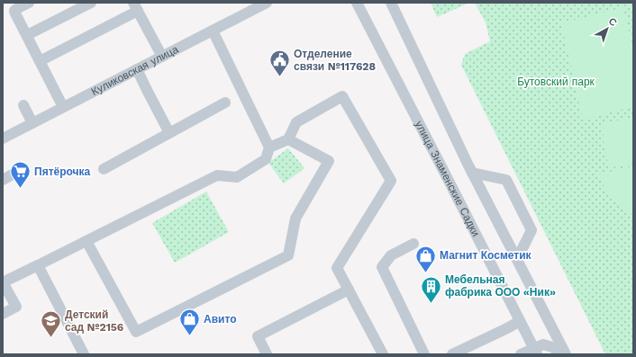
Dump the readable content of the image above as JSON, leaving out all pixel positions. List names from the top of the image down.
{
  "streets": {
    "street": ["Куликовская улица", "улица Знаменские Садки"]
  },
  "parks": ["Бутовский парк"],
  "places": {
    "public building": ["Отделение связи №117628"],
    "supermarket": ["Пятёрочка"],
    "shop": ["Магнит Косметик", "Авито"],
    "building": ["Мебельная фабрика ООО «Ник»"],
    "school or university": ["Детский сад №2156"]
  },
  "north": "top right"
}
